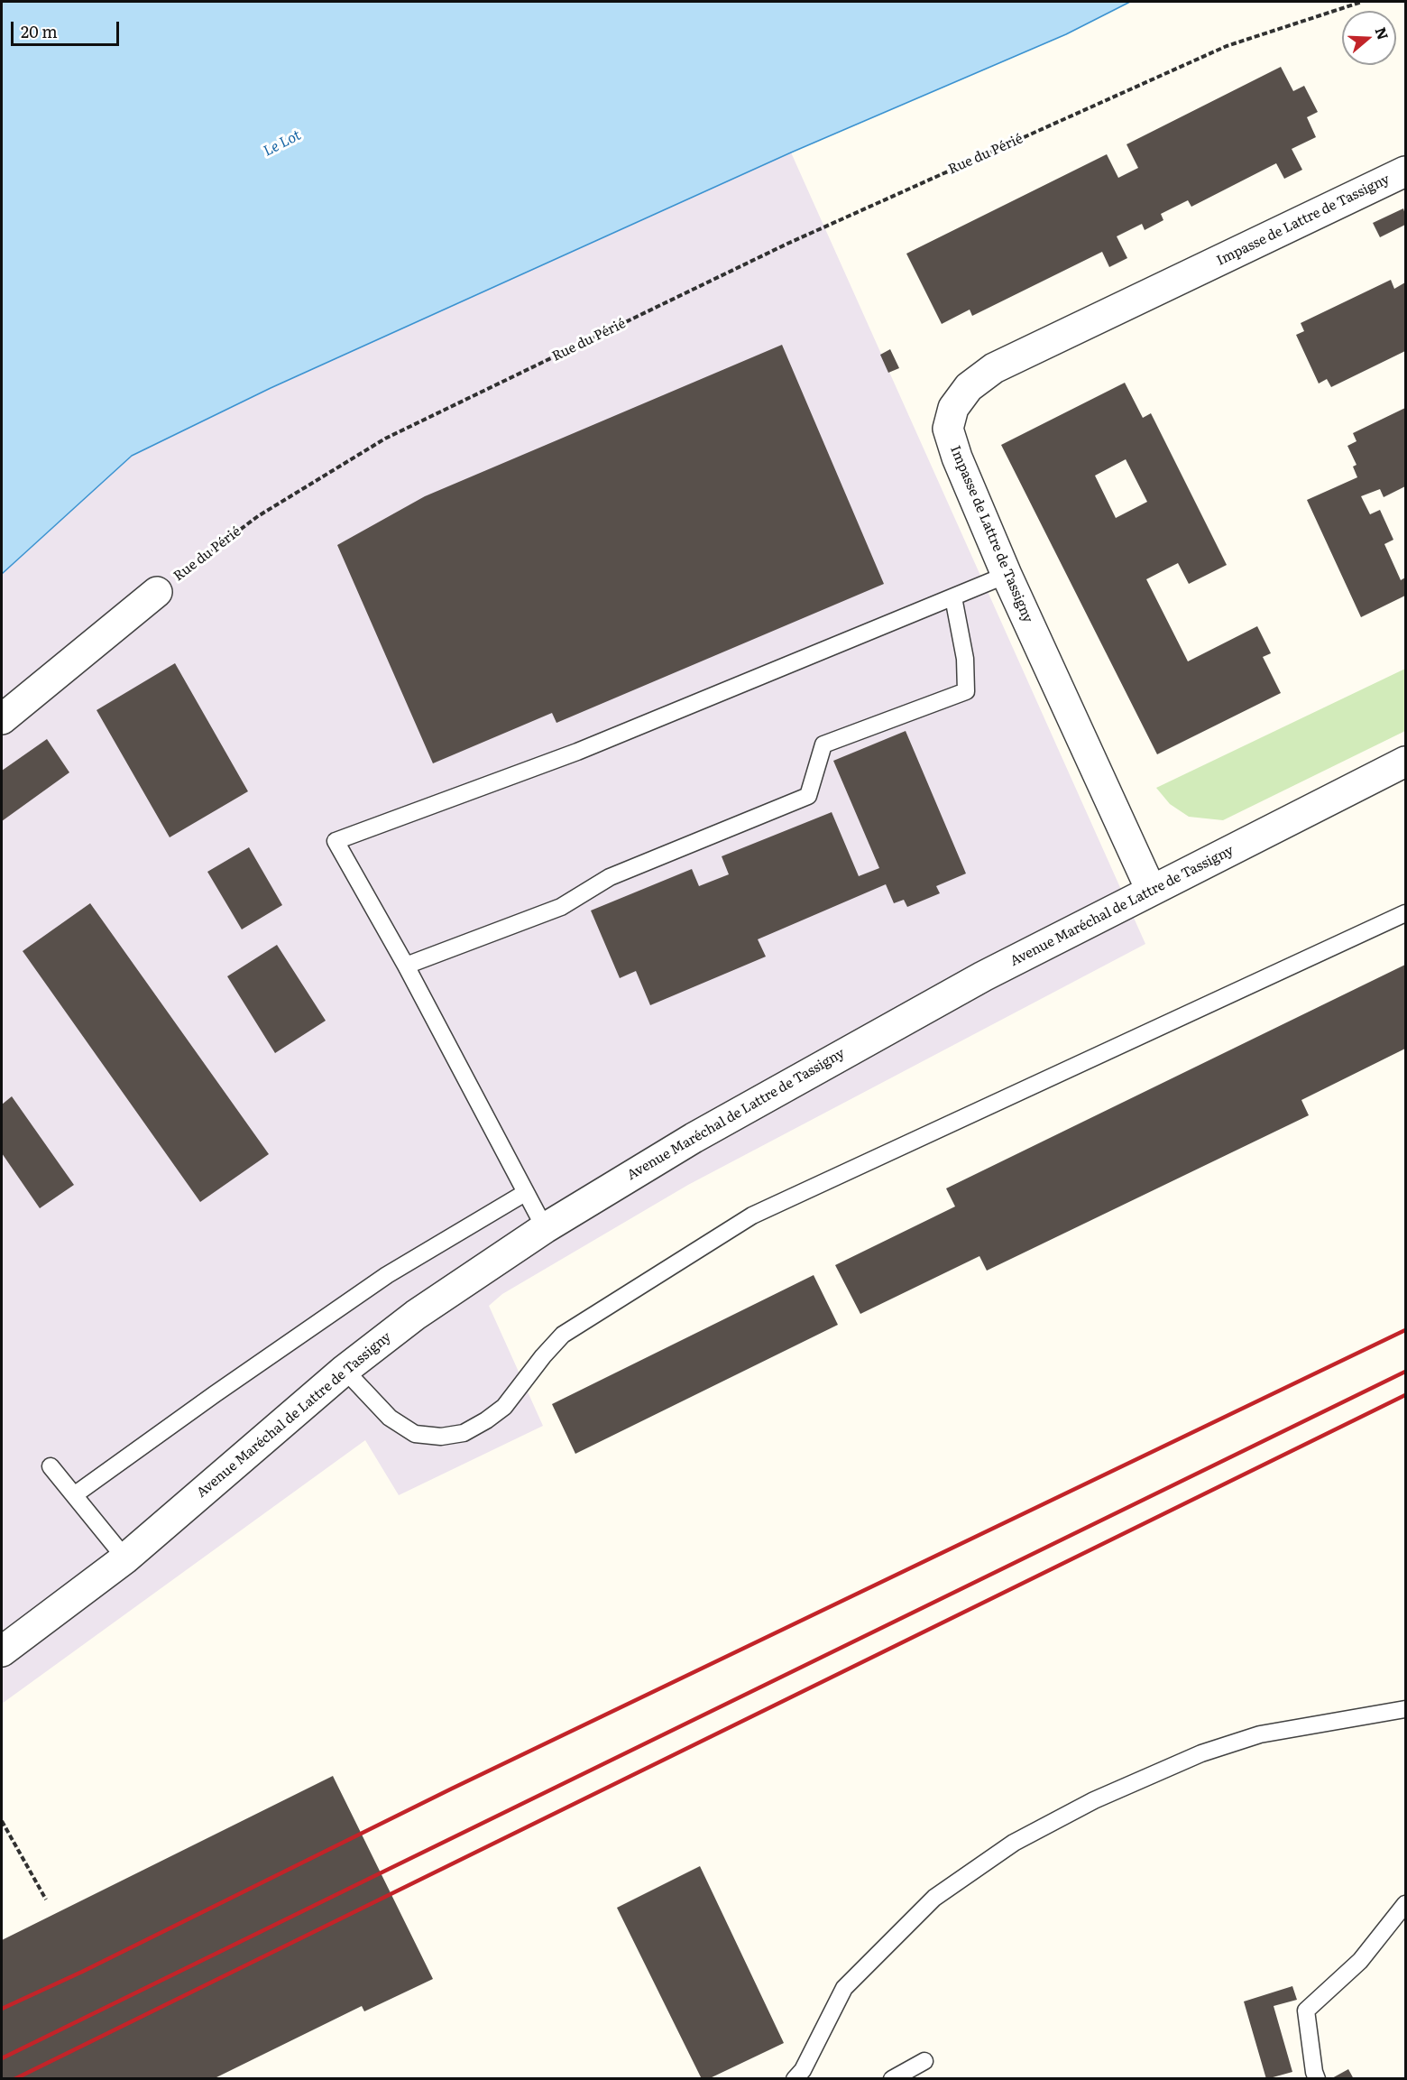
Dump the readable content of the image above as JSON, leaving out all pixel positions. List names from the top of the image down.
{
  "streets": {
    "street": ["Impasse de Lattre de Tassigny", "Avenue Maréchal de Lattre de Tassigny"],
    "path": ["Rue du Périé"]
  },
  "crossings": [
    ["Impasse de Lattre de Tassigny", "Avenue Maréchal de Lattre de Tassigny"]
  ],
  "water": ["Le Lot"],
  "scale_bar": "20 m",
  "north": "right"
}
